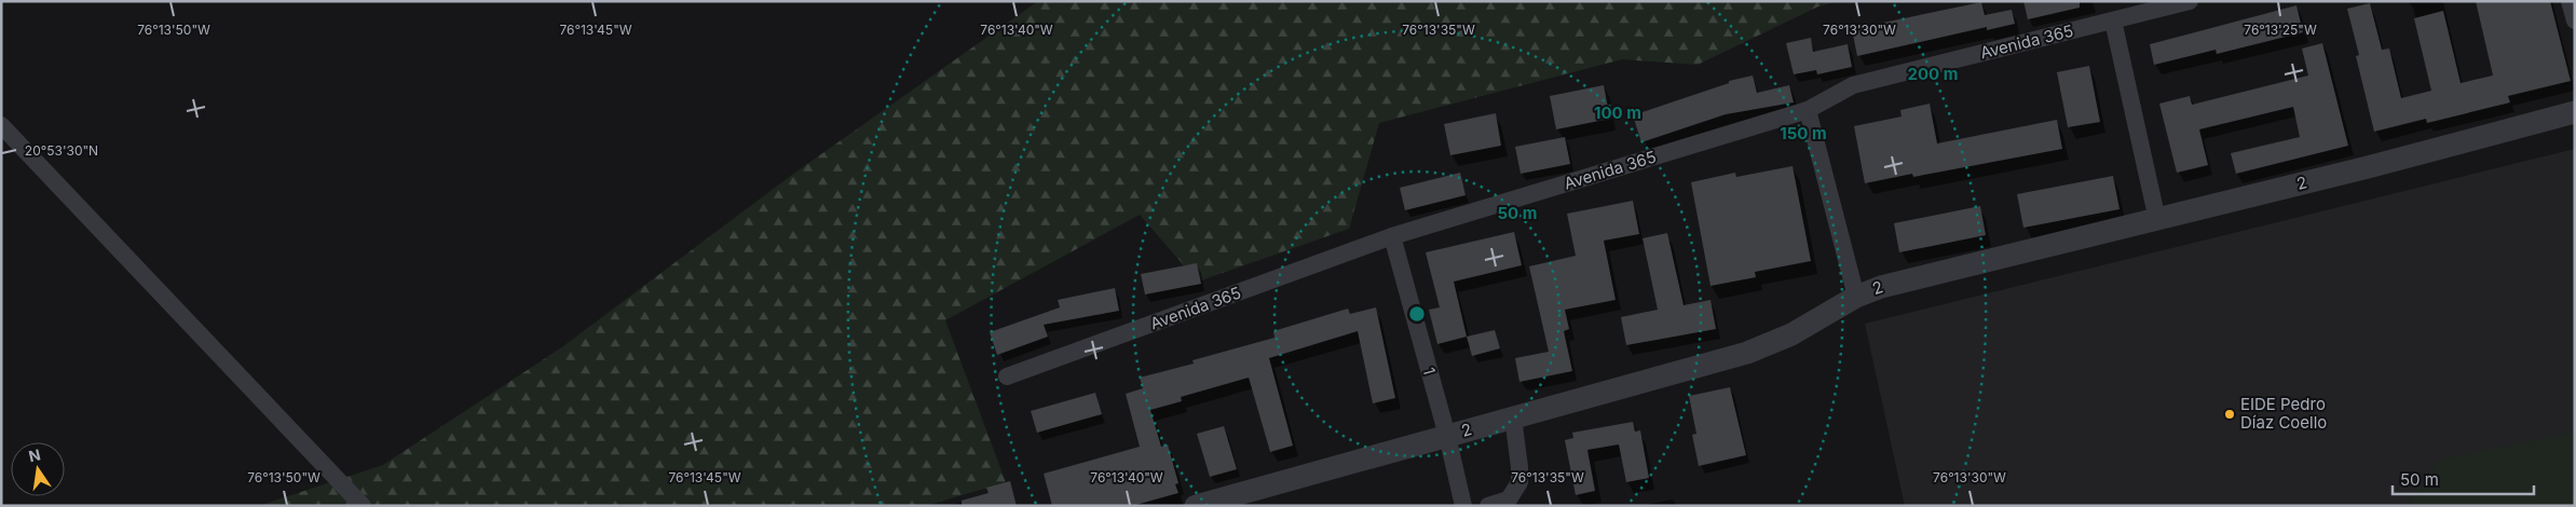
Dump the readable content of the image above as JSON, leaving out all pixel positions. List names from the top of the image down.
{
  "streets": {
    "street": ["Avenida 365", "2", "1"]
  },
  "crossings": [
    ["Avenida 365", "1"],
    ["2", "1"]
  ],
  "places": ["EIDE Pedro Díaz Coello"],
  "scale_bar": "50 m",
  "north": "top",
  "coordinates": [
    "76°13'50\"W",
    "76°13'45\"W",
    "76°13'40\"W",
    "76°13'35\"W",
    "76°13'30\"W",
    "76°13'25\"W",
    "20°53'30\"N"
  ],
  "rings": [
    "200 m",
    "100 m",
    "150 m",
    "50 m"
  ]
}
